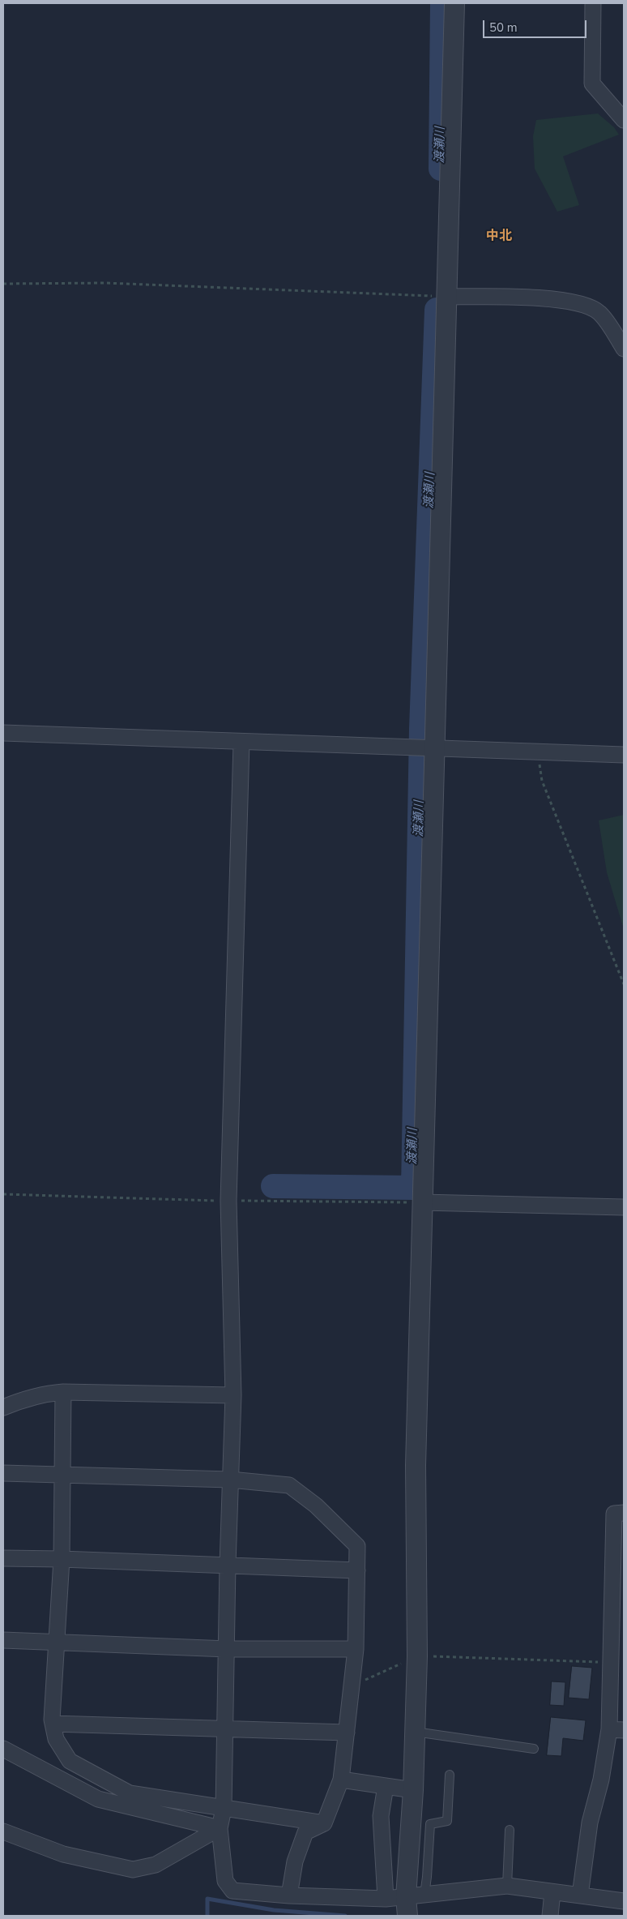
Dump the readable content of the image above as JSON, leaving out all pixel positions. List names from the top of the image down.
{
  "districts": ["中北"],
  "water": ["渡瀬川"],
  "scale_bar": "50 m"
}
